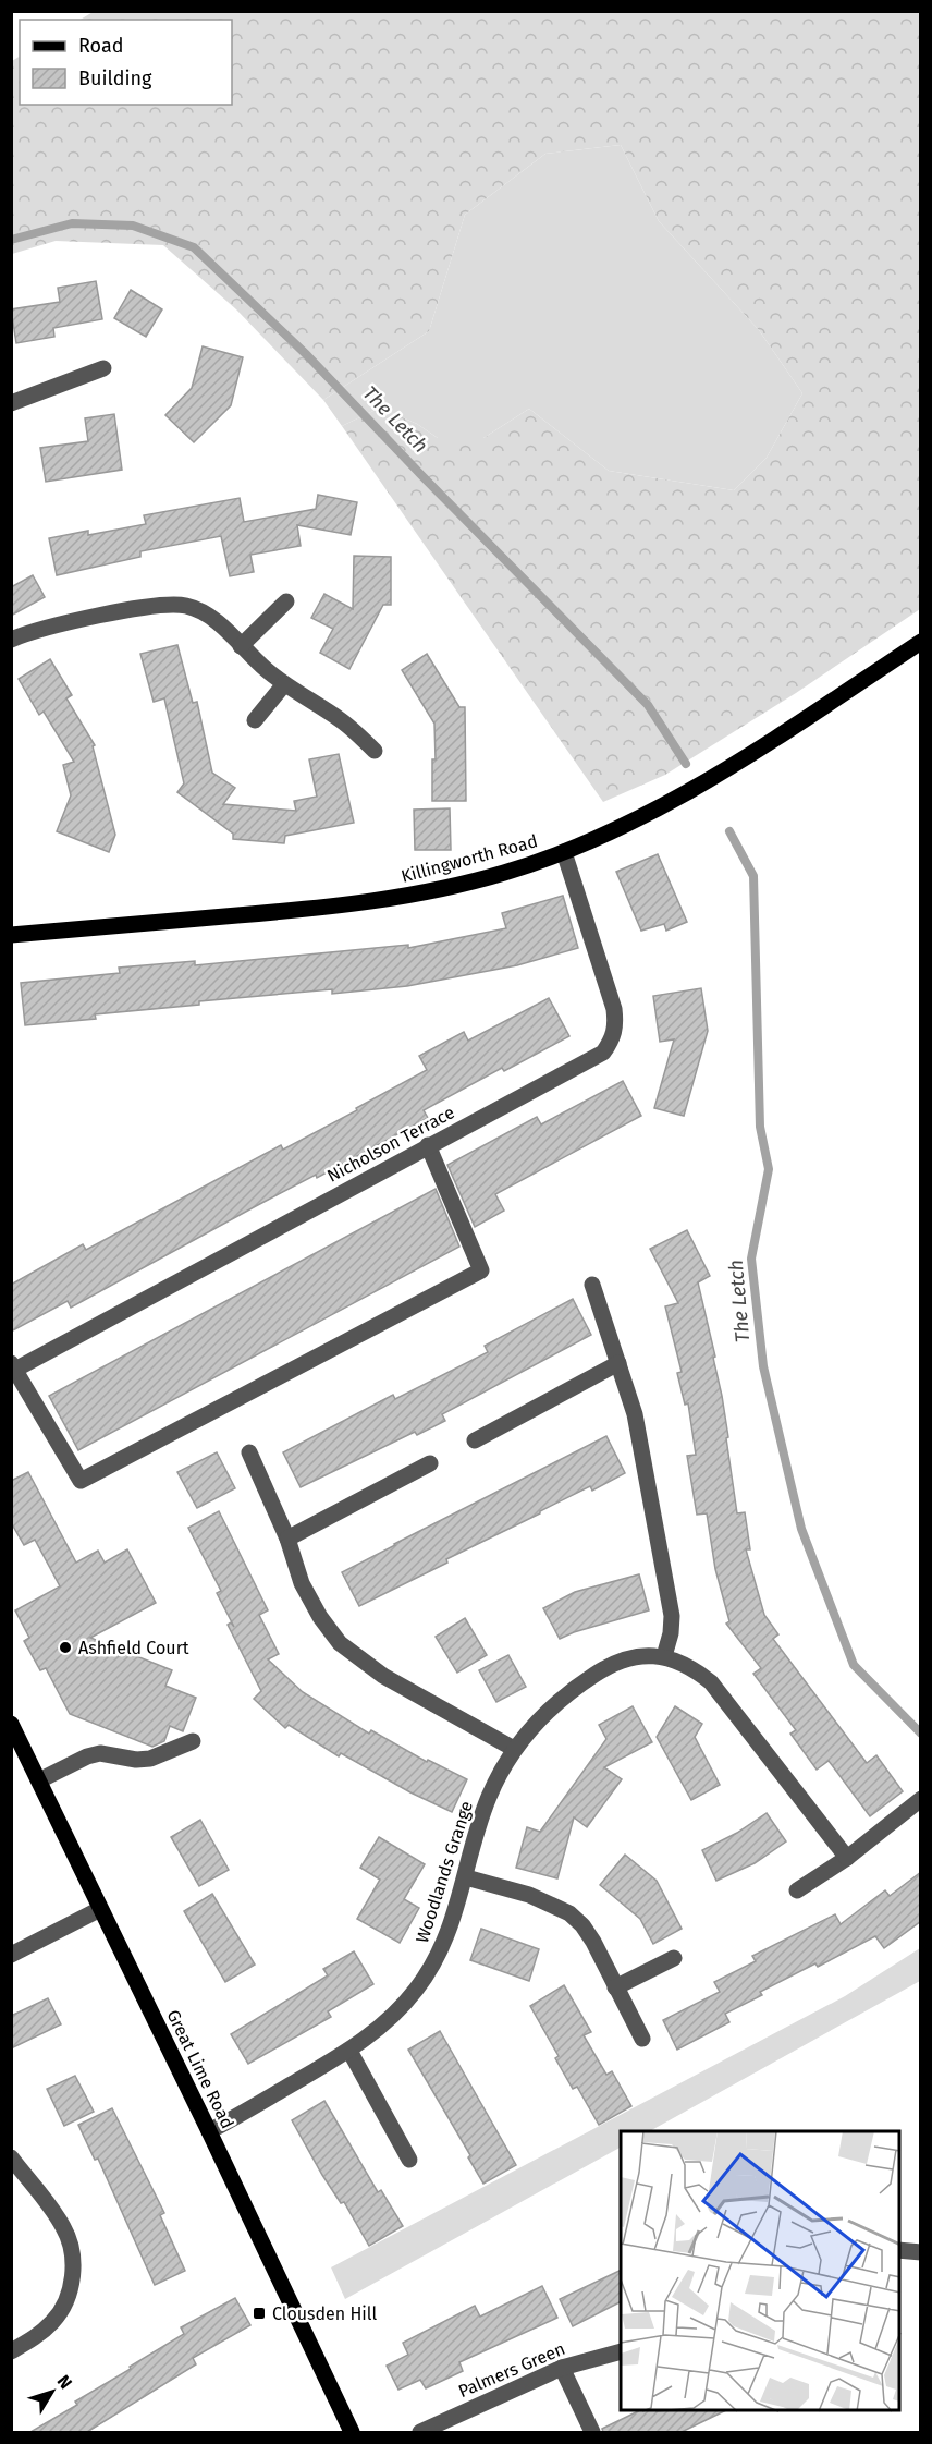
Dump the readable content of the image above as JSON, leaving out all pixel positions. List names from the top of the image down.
{
  "streets": {
    "main road": ["Killingworth Road", "Great Lime Road"],
    "street": ["Nicholson Terrace", "Woodlands Grange", "Palmers Green"]
  },
  "crossings": [
    ["Killingworth Road", "Nicholson Terrace"],
    ["Woodlands Grange", "Great Lime Road"]
  ],
  "water": ["The Letch"],
  "places": {
    "other": ["Ashfield Court"],
    "transit": ["Clousden Hill"]
  },
  "legend": ["Road", "Building"],
  "north": "top right"
}
